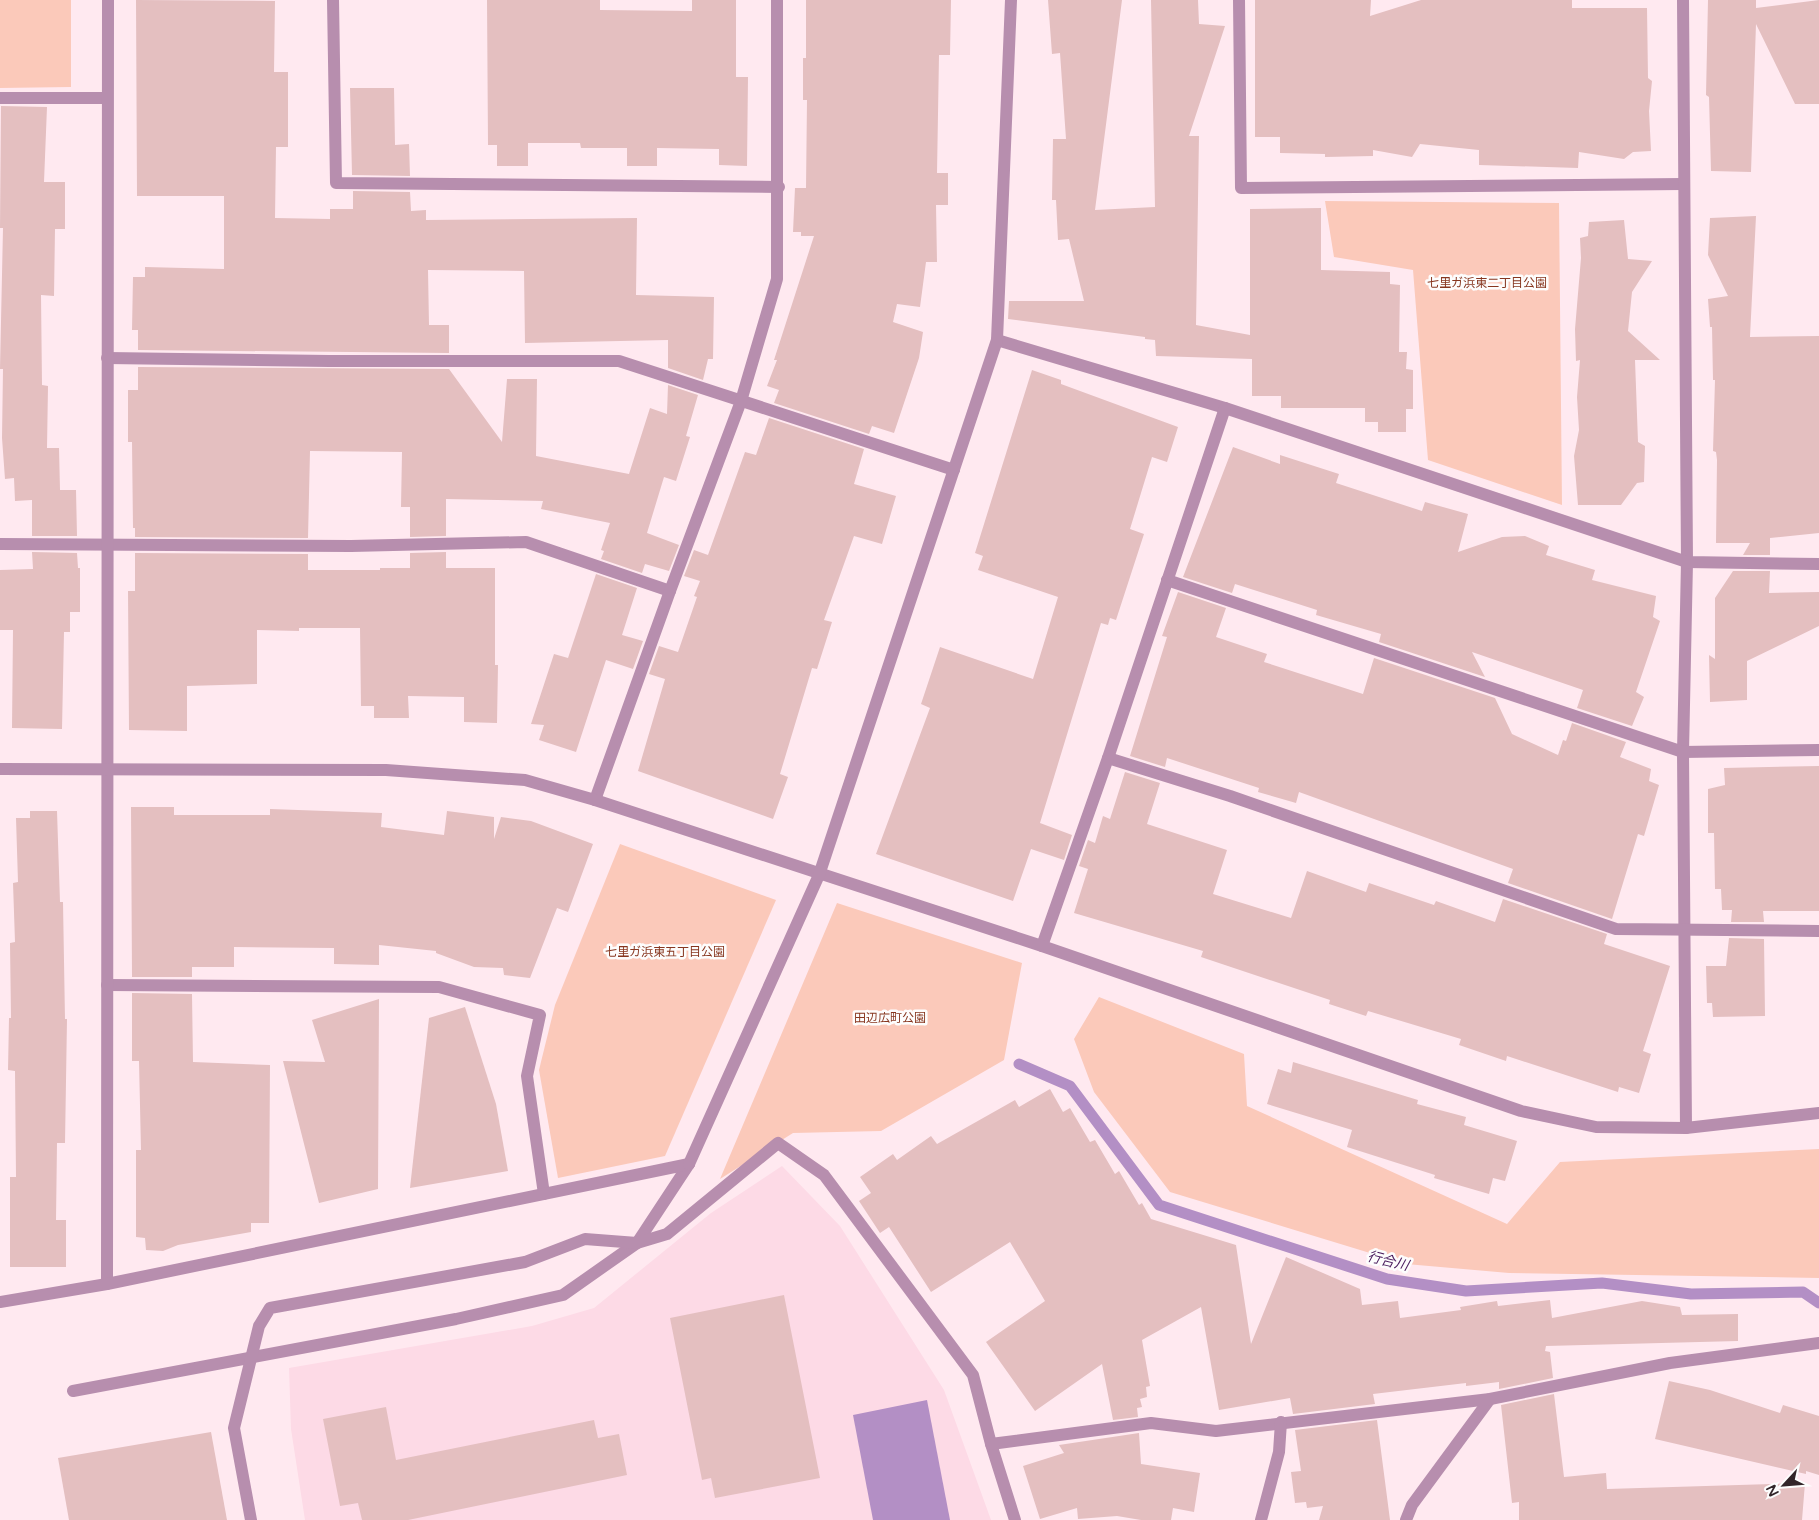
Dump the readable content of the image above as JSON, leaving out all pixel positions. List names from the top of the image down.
{
  "water": ["行合川"],
  "parks": ["七里ガ浜東二丁目公園", "七里ガ浜東五丁目公園", "田辺広町公園"],
  "north": "bottom left"
}
